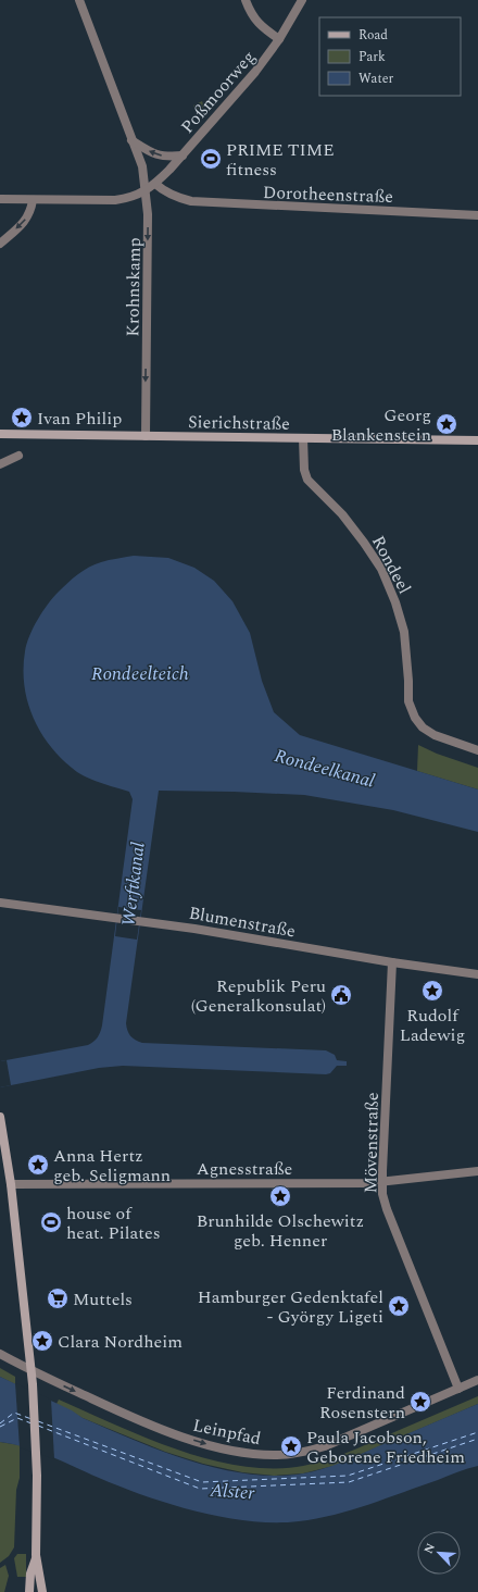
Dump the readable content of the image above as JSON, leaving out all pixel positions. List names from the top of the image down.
{
  "streets": {
    "main road": ["Sierichstraße"],
    "street": [
      "Poßmoorweg",
      "Dorotheenstraße",
      "Krohnskamp",
      "Rondeel",
      "Blumenstraße",
      "Mövenstraße",
      "Agnesstraße",
      "Leinpfad"
    ]
  },
  "crossings": [
    ["Poßmoorweg", "Dorotheenstraße"],
    ["Poßmoorweg", "Krohnskamp"],
    ["Krohnskamp", "Sierichstraße"],
    ["Sierichstraße", "Rondeel"],
    ["Blumenstraße", "Mövenstraße"],
    ["Mövenstraße", "Agnesstraße"],
    ["Mövenstraße", "Leinpfad"]
  ],
  "one_way": ["Krohnskamp", "Leinpfad"],
  "water": [
    "Rondeelteich",
    "Rondeelkanal",
    "Werftkanal",
    "Alster"
  ],
  "places": {
    "sports": ["PRIME TIME fitness", "house of heat. Pilates"],
    "place": [
      "Ivan Philip",
      "Georg Blankenstein",
      "Rudolf Ladewig",
      "Anna Hertz geb. Seligmann",
      "Brunhilde Olschewitz geb. Henner",
      "Hamburger Gedenktafel - György Ligeti",
      "Clara Nordheim",
      "Ferdinand Rosenstern",
      "Paula Jacobson, Geborene Friedheim"
    ],
    "public building": ["Republik Peru (Generalkonsulat)"],
    "supermarket": ["Muttels"]
  },
  "legend": ["Road", "Park", "Water"],
  "north": "top left"
}
